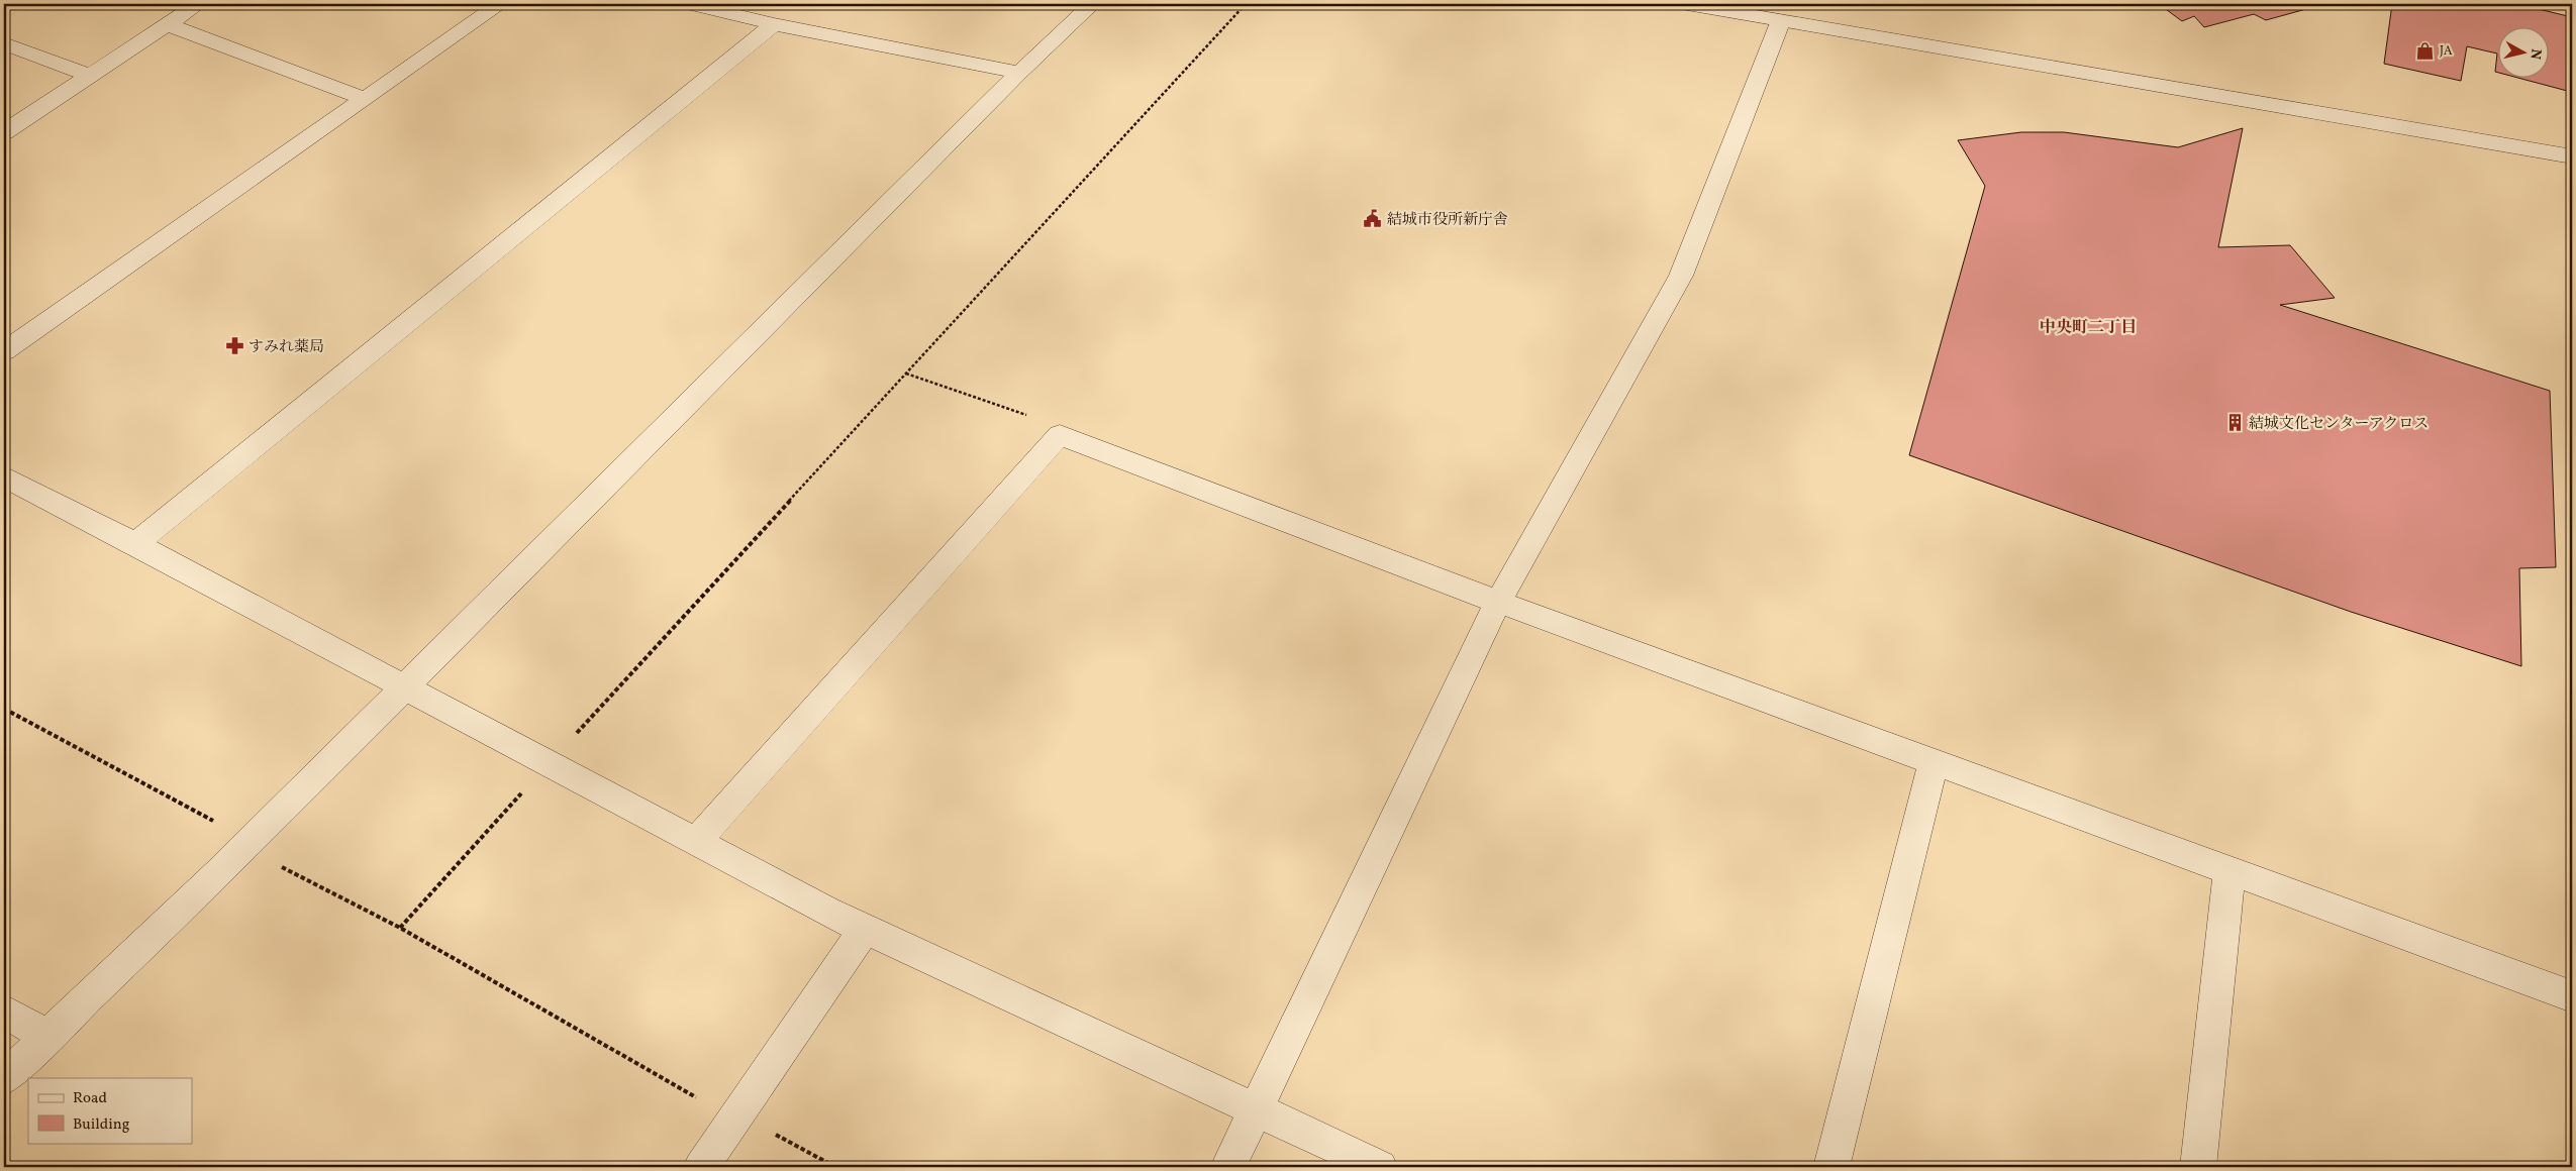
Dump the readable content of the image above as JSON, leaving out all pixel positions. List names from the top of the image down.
{
  "districts": ["中央町二丁目"],
  "places": {
    "shop": ["JA"],
    "public building": ["結城市役所新庁舎"],
    "pharmacy": ["すみれ薬局"],
    "building": ["結城文化センターアクロス"]
  },
  "legend": ["Road", "Building"],
  "north": "right"
}
